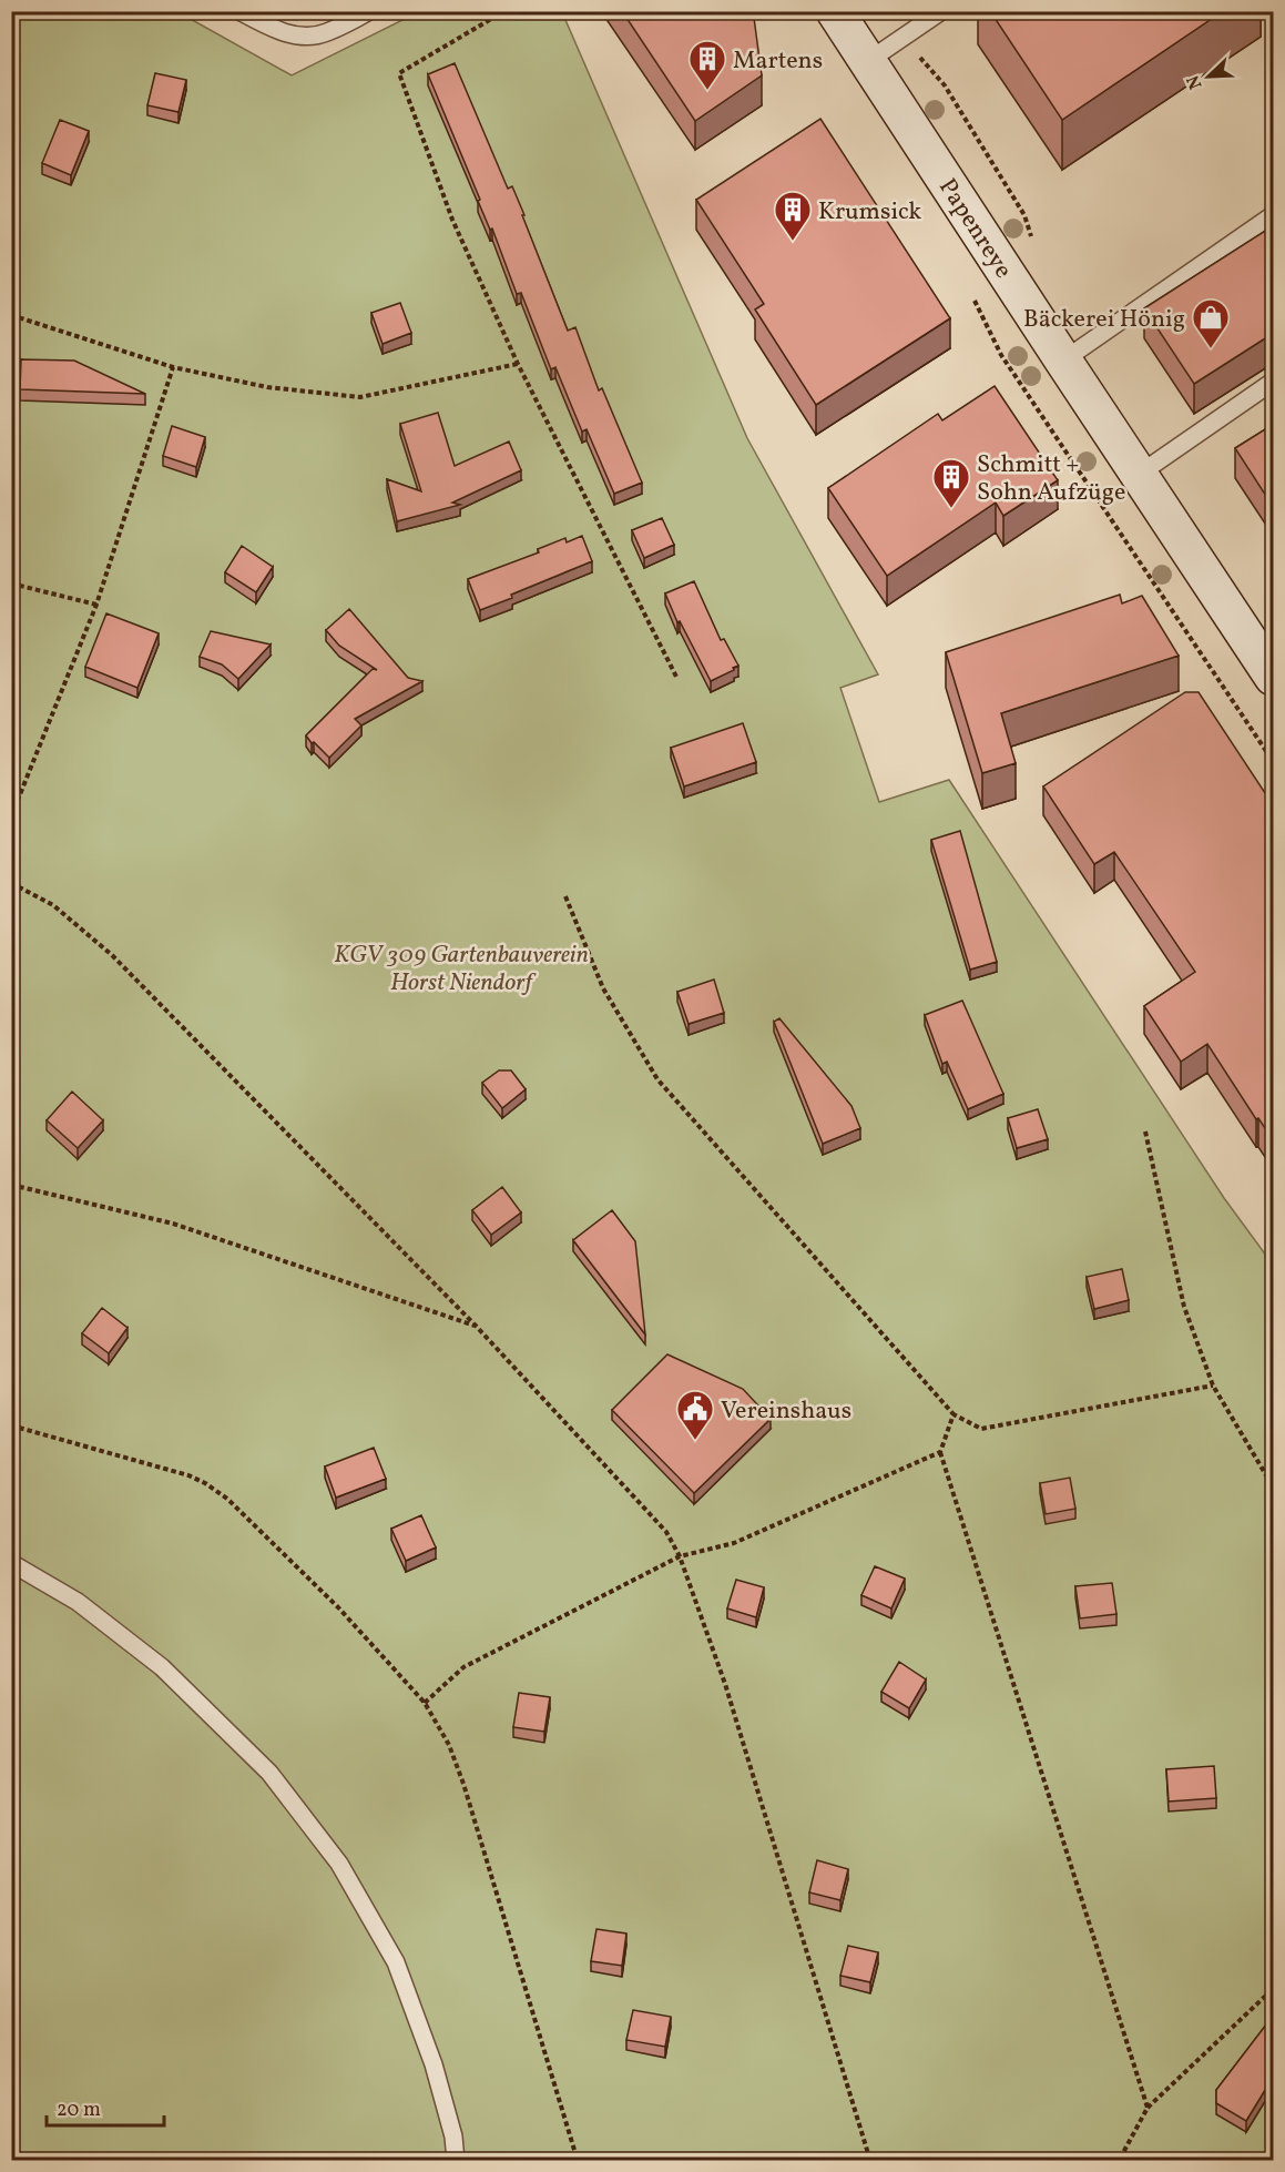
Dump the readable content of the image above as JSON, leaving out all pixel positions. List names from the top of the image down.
{
  "streets": {
    "main road": ["Papenreye"]
  },
  "parks": ["KGV 309 Gartenbauverein Horst Niendorf"],
  "places": {
    "building": ["Martens", "Krumsick", "Schmitt + Sohn Aufzüge"],
    "shop": ["Bäckerei Hönig"],
    "public building": ["Vereinshaus"]
  },
  "scale_bar": "20 m",
  "north": "bottom left"
}
